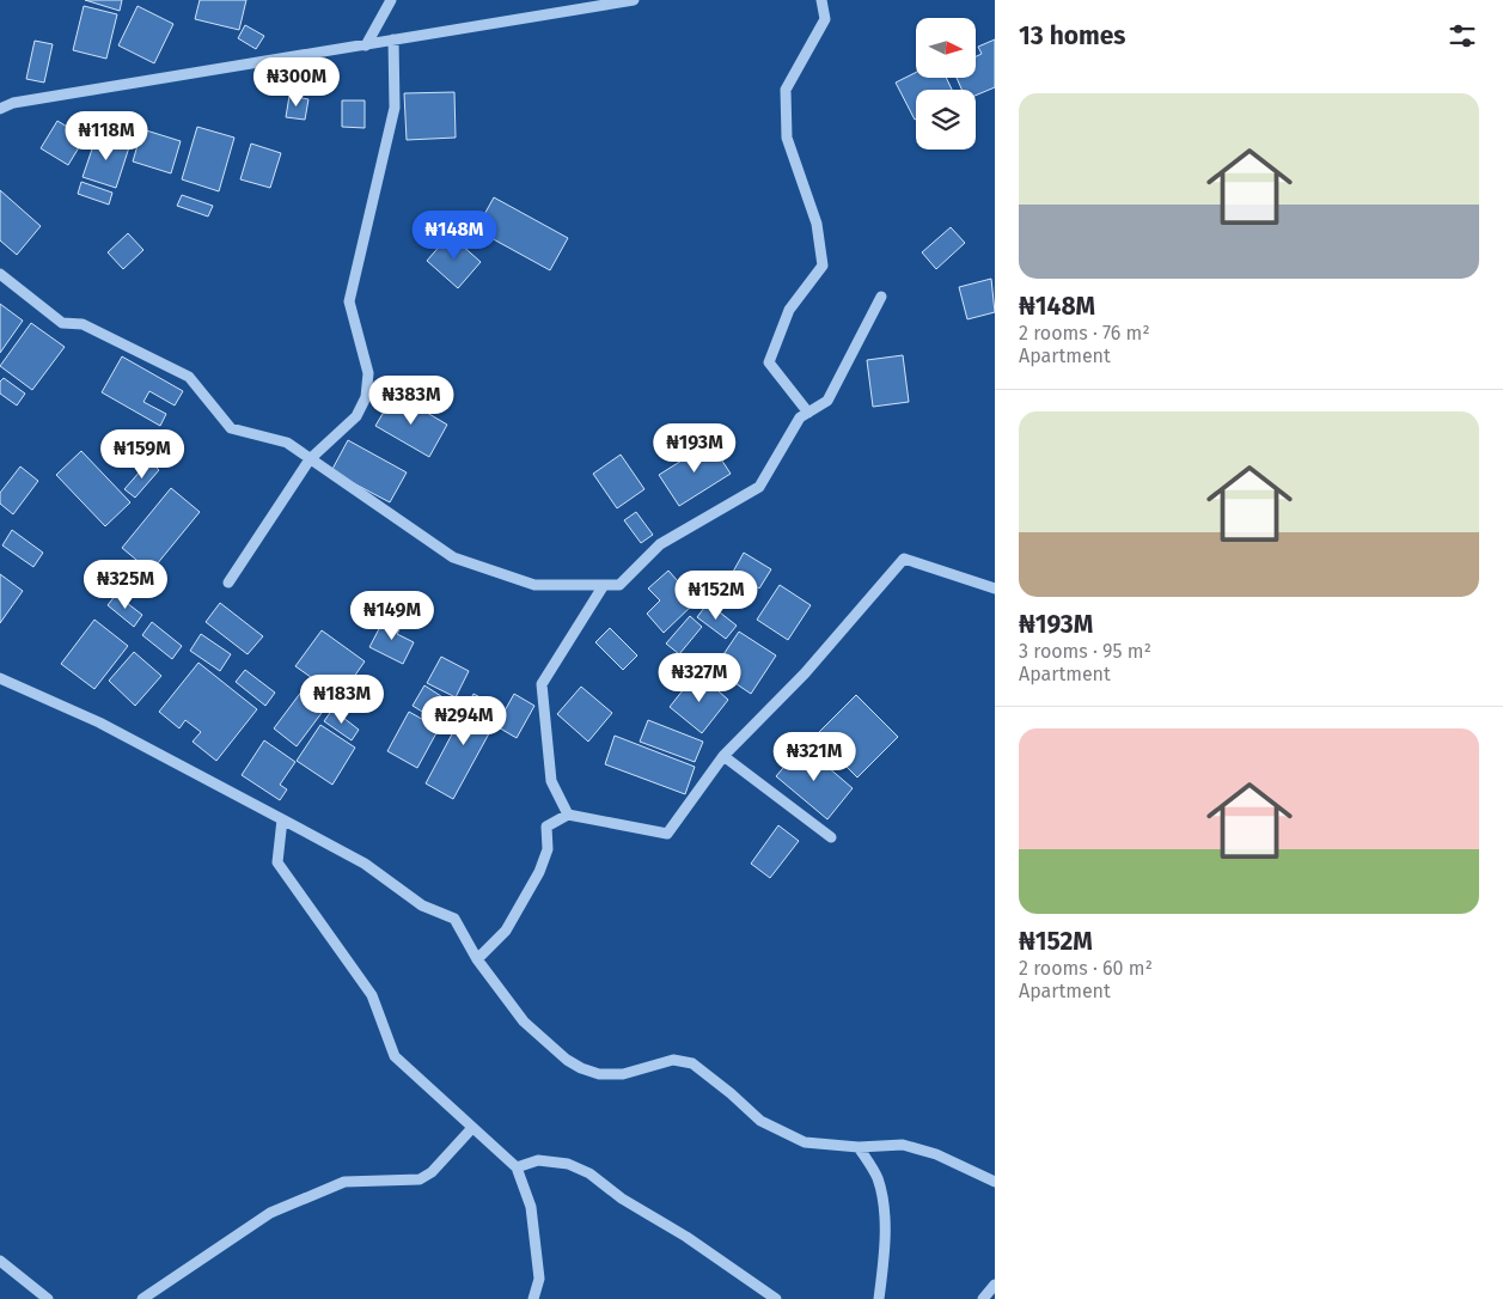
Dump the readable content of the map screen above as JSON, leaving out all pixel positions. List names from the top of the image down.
{
  "north": "right",
  "page": {
    "heading": "13 homes",
    "price": [
      "₦300M",
      "₦118M",
      "₦148M",
      "₦383M",
      "₦193M",
      "₦159M",
      "₦325M",
      "₦152M",
      "₦149M",
      "₦327M",
      "₦183M",
      "₦294M",
      "₦321M"
    ],
    "list": [
      {
        "name": "₦148M",
        "note": "2 rooms · 76 m² · Apartment"
      },
      {
        "name": "₦193M",
        "note": "3 rooms · 95 m² · Apartment"
      },
      {
        "name": "₦152M",
        "note": "2 rooms · 60 m² · Apartment"
      }
    ]
  }
}
